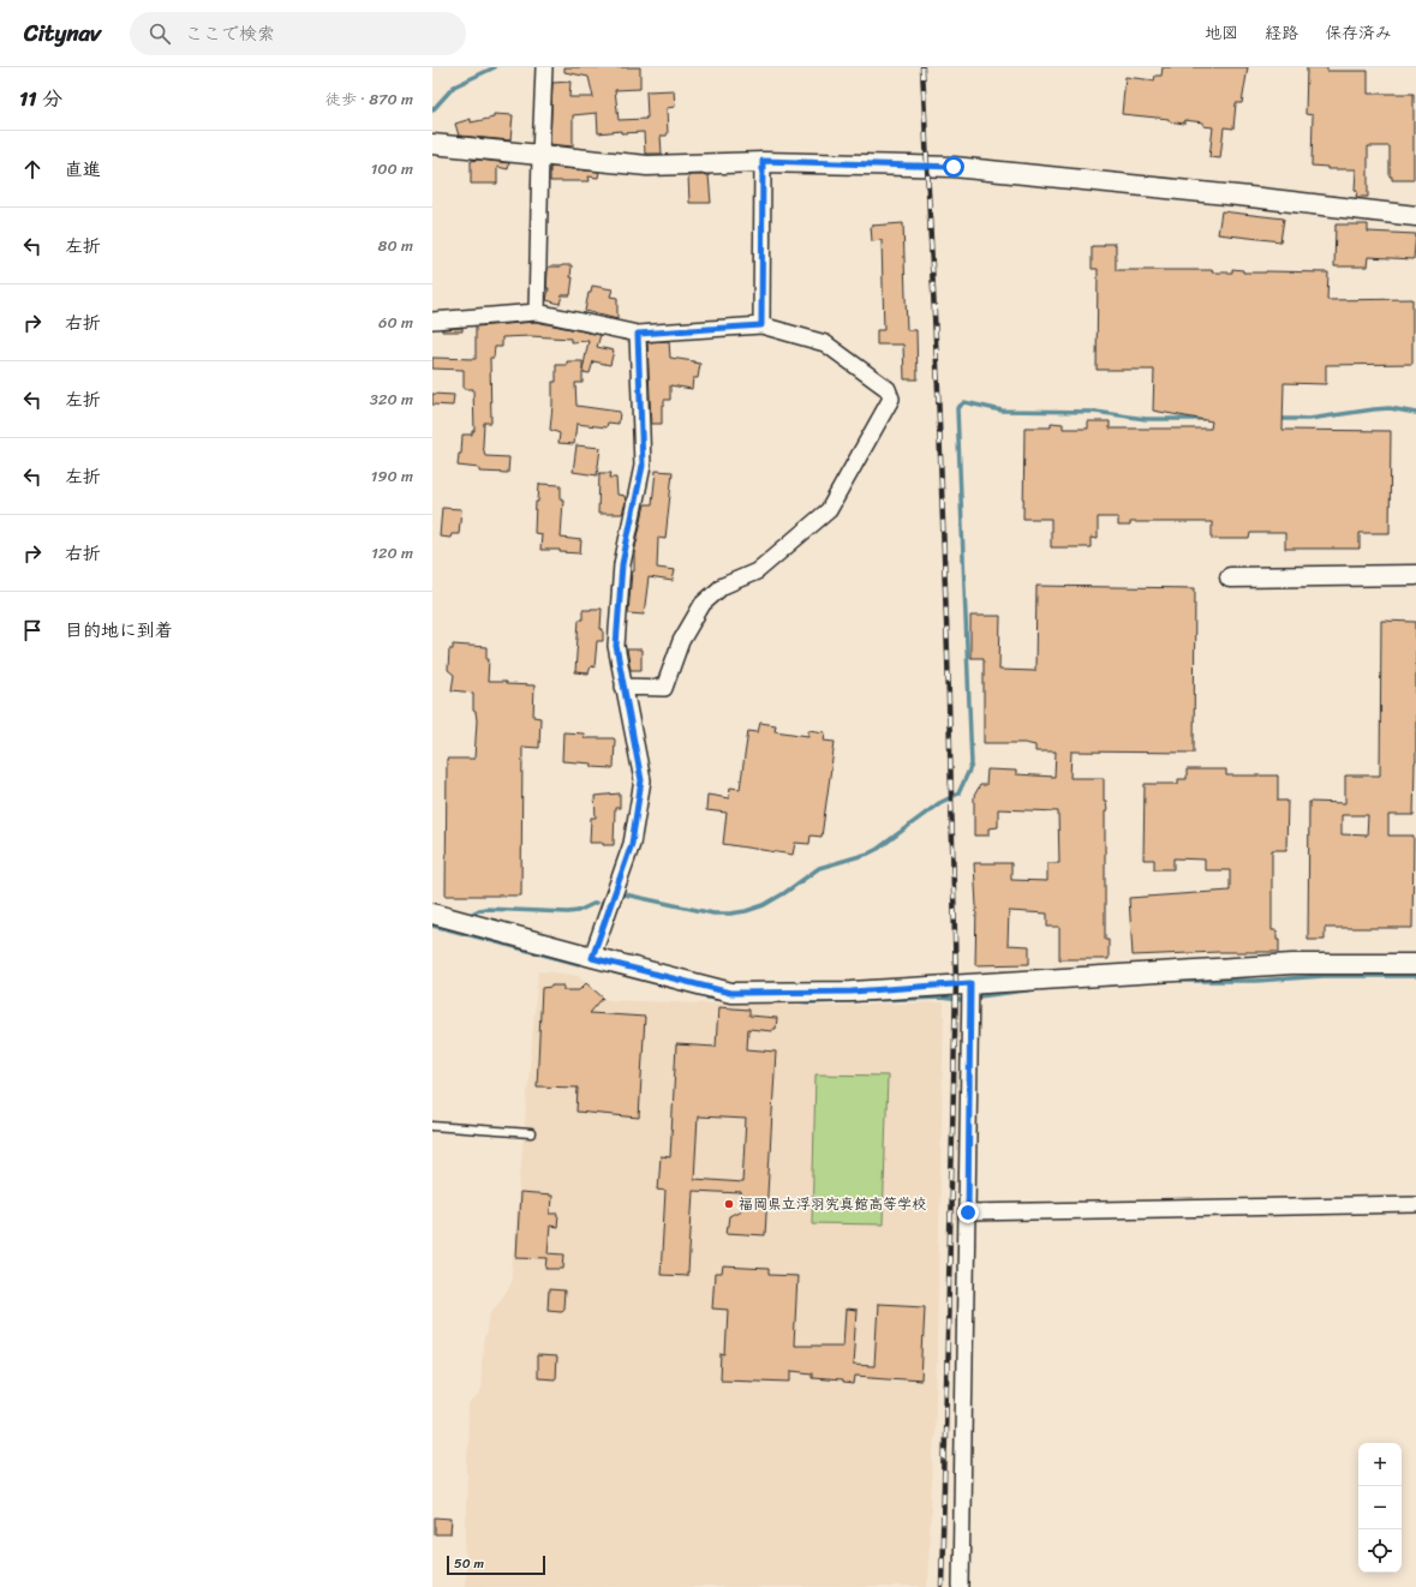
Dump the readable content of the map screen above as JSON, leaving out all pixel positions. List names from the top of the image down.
{
  "places": ["福岡県立浮羽究真館高等学校"],
  "scale_bar": "50 m",
  "page": {
    "header": "Citynav",
    "search": "ここで検索",
    "nav": ["地図", "経路", "保存済み"],
    "heading": ["11 分", "徒歩 · 870 m"],
    "list": [
      ["直進", "100 m"],
      ["左折", "80 m"],
      ["右折", "60 m"],
      ["左折", "320 m"],
      ["左折", "190 m"],
      ["右折", "120 m"],
      "目的地に到着"
    ],
    "map_buttons": ["+", "−"],
    "scale": "50 m"
  }
}
